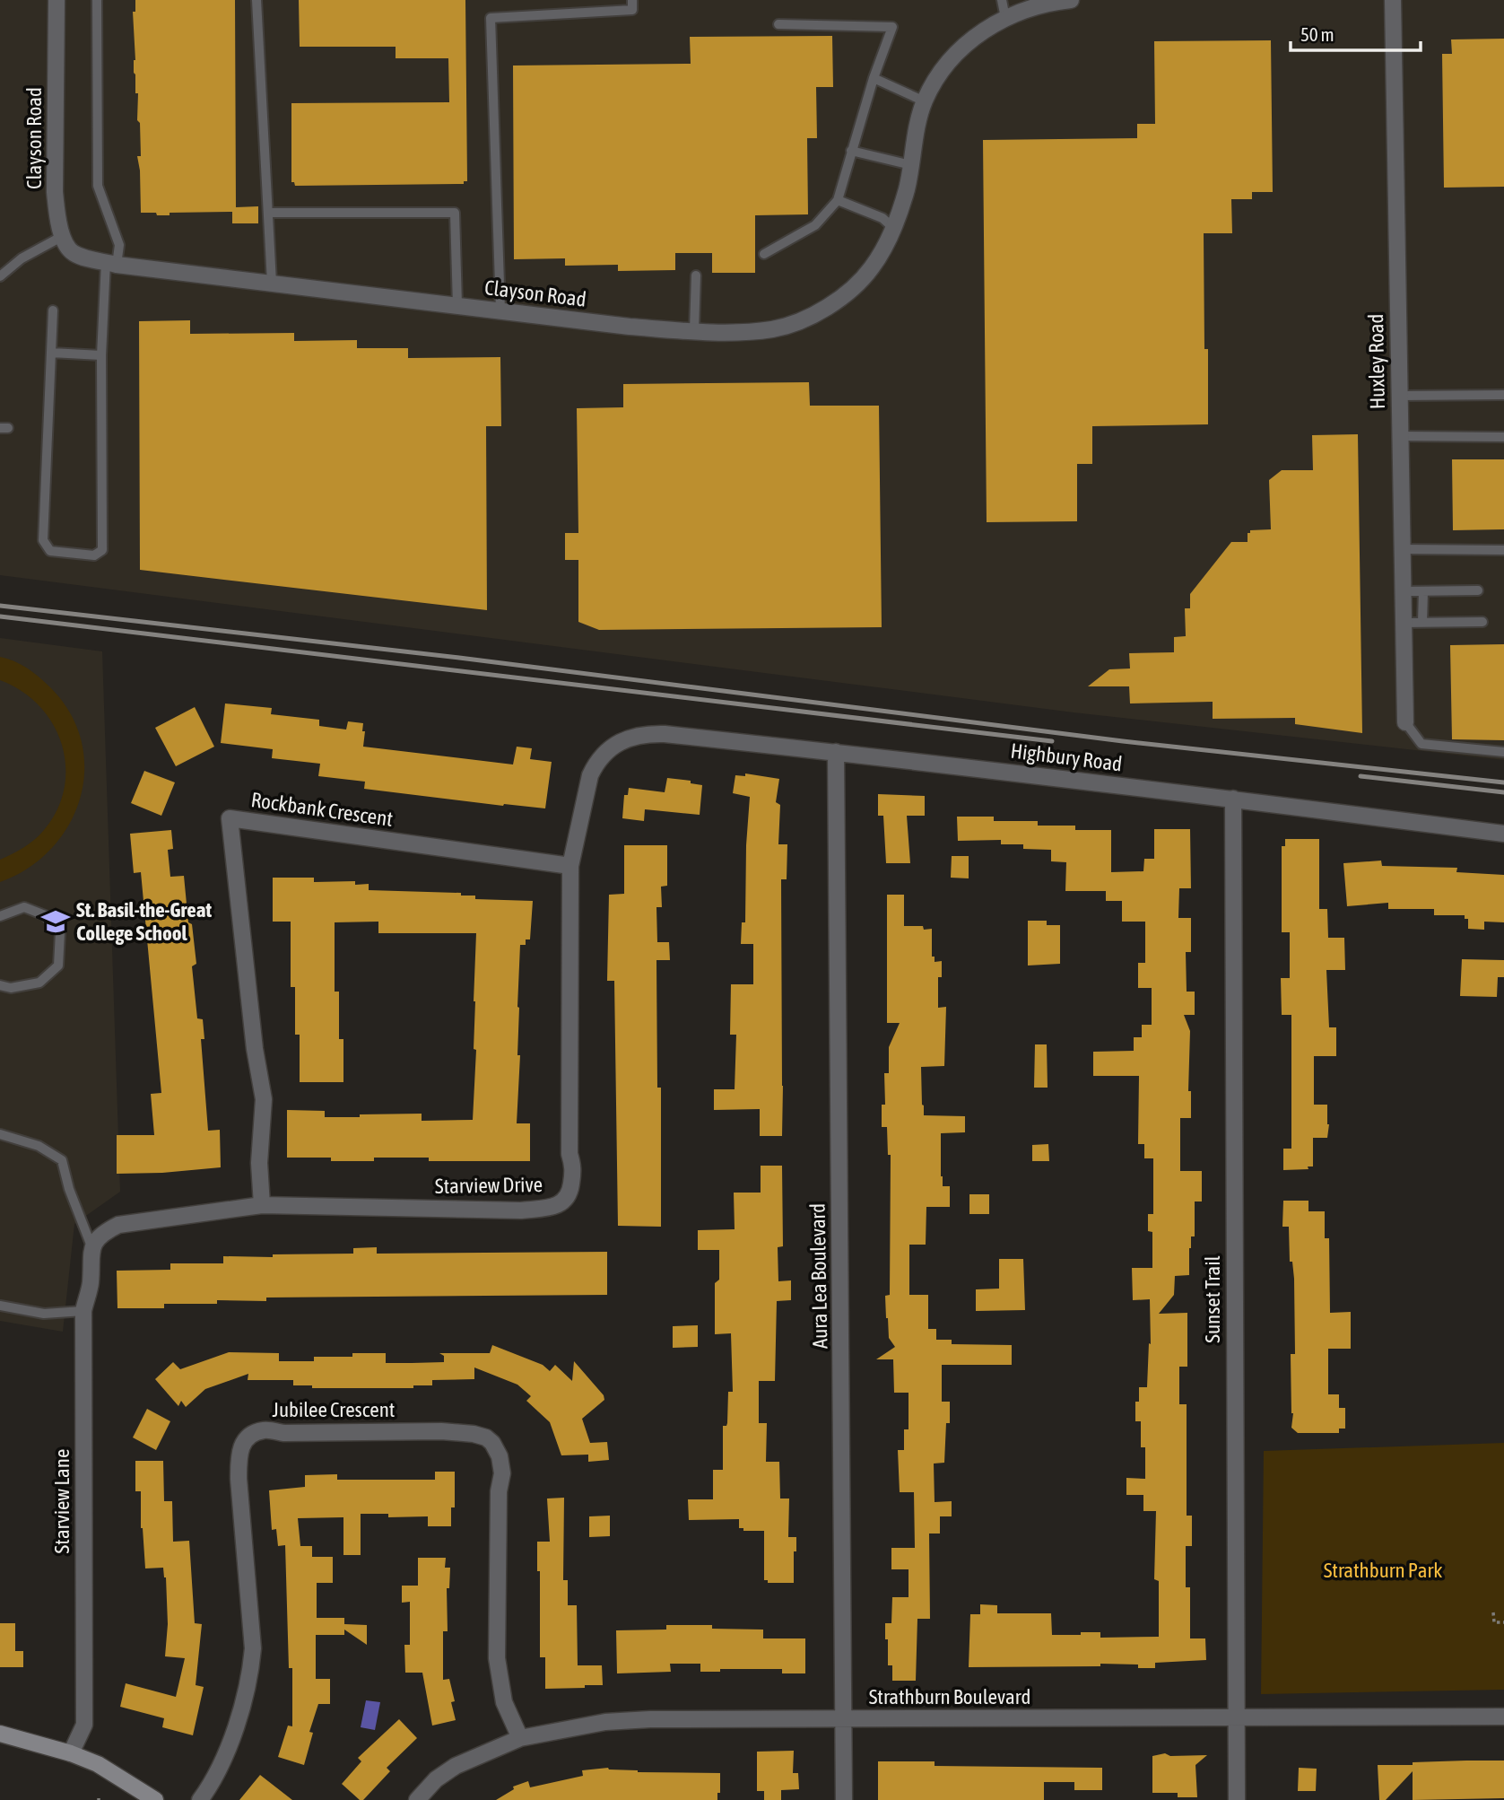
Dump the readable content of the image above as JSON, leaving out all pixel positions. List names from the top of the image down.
{
  "streets": {
    "street": [
      "Clayson Road",
      "Huxley Road",
      "Highbury Road",
      "Rockbank Crescent",
      "Starview Drive",
      "Aura Lea Boulevard",
      "Sunset Trail",
      "Jubilee Crescent",
      "Starview Lane",
      "Strathburn Boulevard"
    ]
  },
  "crossings": [
    ["Highbury Road", "Starview Drive"],
    ["Highbury Road", "Aura Lea Boulevard"],
    ["Highbury Road", "Sunset Trail"],
    ["Rockbank Crescent", "Starview Drive"],
    ["Starview Drive", "Starview Lane"],
    ["Aura Lea Boulevard", "Strathburn Boulevard"],
    ["Sunset Trail", "Strathburn Boulevard"],
    ["Jubilee Crescent", "Strathburn Boulevard"]
  ],
  "parks": ["Strathburn Park"],
  "places": {
    "school or university": ["St. Basil-the-Great College School"]
  },
  "scale_bar": "50 m"
}
